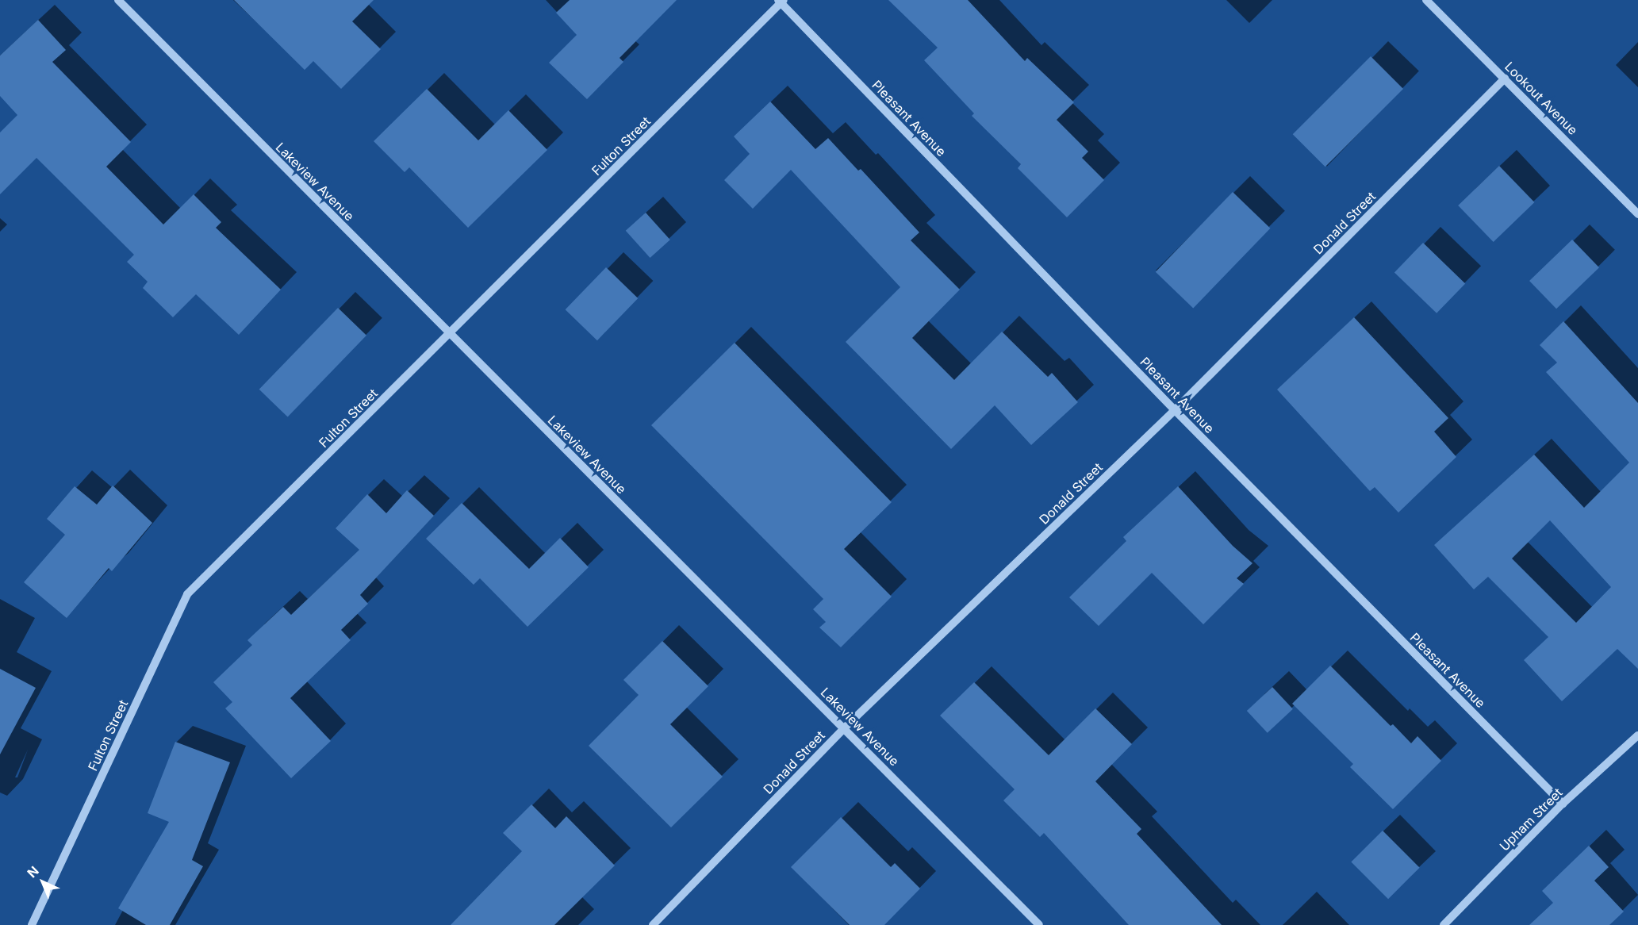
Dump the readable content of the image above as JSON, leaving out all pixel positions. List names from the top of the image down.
{
  "streets": {
    "street": [
      "Lookout Avenue",
      "Pleasant Avenue",
      "Fulton Street",
      "Lakeview Avenue",
      "Donald Street",
      "Upham Street"
    ]
  },
  "crossings": [
    ["Lookout Avenue", "Donald Street"],
    ["Pleasant Avenue", "Fulton Street"],
    ["Pleasant Avenue", "Donald Street"],
    ["Pleasant Avenue", "Upham Street"],
    ["Fulton Street", "Lakeview Avenue"],
    ["Lakeview Avenue", "Donald Street"]
  ],
  "north": "top left"
}
